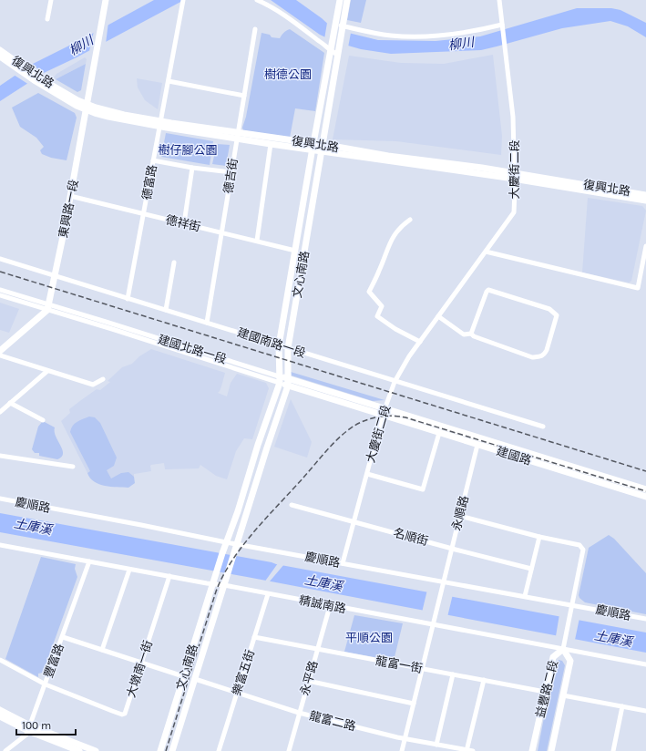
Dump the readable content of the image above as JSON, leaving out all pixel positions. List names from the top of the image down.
{
  "streets": {
    "main road": [
      "復興北路",
      "東興路一段",
      "文心南路",
      "建國北路一段",
      "建國路",
      "益豐路二段"
    ],
    "street": [
      "大慶街二段",
      "德吉街",
      "德富路",
      "德祥街",
      "建國南路一段",
      "慶順路",
      "永順路",
      "名順街",
      "精誠南路",
      "豐富路",
      "龍富一街",
      "大墩南一街",
      "樂富五街",
      "永平路",
      "龍富二路"
    ]
  },
  "crossings": [
    ["復興北路", "大慶街二段"],
    ["復興北路", "德吉街"],
    ["復興北路", "德富路"],
    ["復興北路", "東興路一段"],
    ["復興北路", "文心南路"],
    ["大慶街二段", "建國南路一段"],
    ["大慶街二段", "建國北路一段"],
    ["大慶街二段", "建國路"],
    ["大慶街二段", "慶順路"],
    ["大慶街二段", "名順街"],
    ["德吉街", "德祥街"],
    ["德吉街", "建國南路一段"],
    ["德富路", "德祥街"],
    ["德富路", "建國南路一段"],
    ["東興路一段", "德祥街"],
    ["東興路一段", "建國南路一段"],
    ["東興路一段", "建國北路一段"],
    ["德祥街", "文心南路"],
    ["文心南路", "建國南路一段"],
    ["文心南路", "建國北路一段"],
    ["文心南路", "慶順路"],
    ["文心南路", "精誠南路"],
    ["文心南路", "龍富二路"],
    ["建國北路一段", "建國路"],
    ["建國路", "永順路"],
    ["慶順路", "永順路"],
    ["永順路", "名順街"],
    ["永順路", "精誠南路"],
    ["精誠南路", "豐富路"],
    ["精誠南路", "大墩南一街"],
    ["精誠南路", "樂富五街"],
    ["精誠南路", "永平路"],
    ["精誠南路", "益豐路二段"],
    ["豐富路", "大墩南一街"],
    ["龍富一街", "樂富五街"],
    ["龍富一街", "永平路"],
    ["龍富一街", "益豐路二段"],
    ["樂富五街", "龍富二路"],
    ["永平路", "龍富二路"]
  ],
  "water": ["柳川", "土庫溪"],
  "parks": ["樹德公園", "樹仔腳公園", "平順公園"],
  "scale_bar": "100 m"
}
